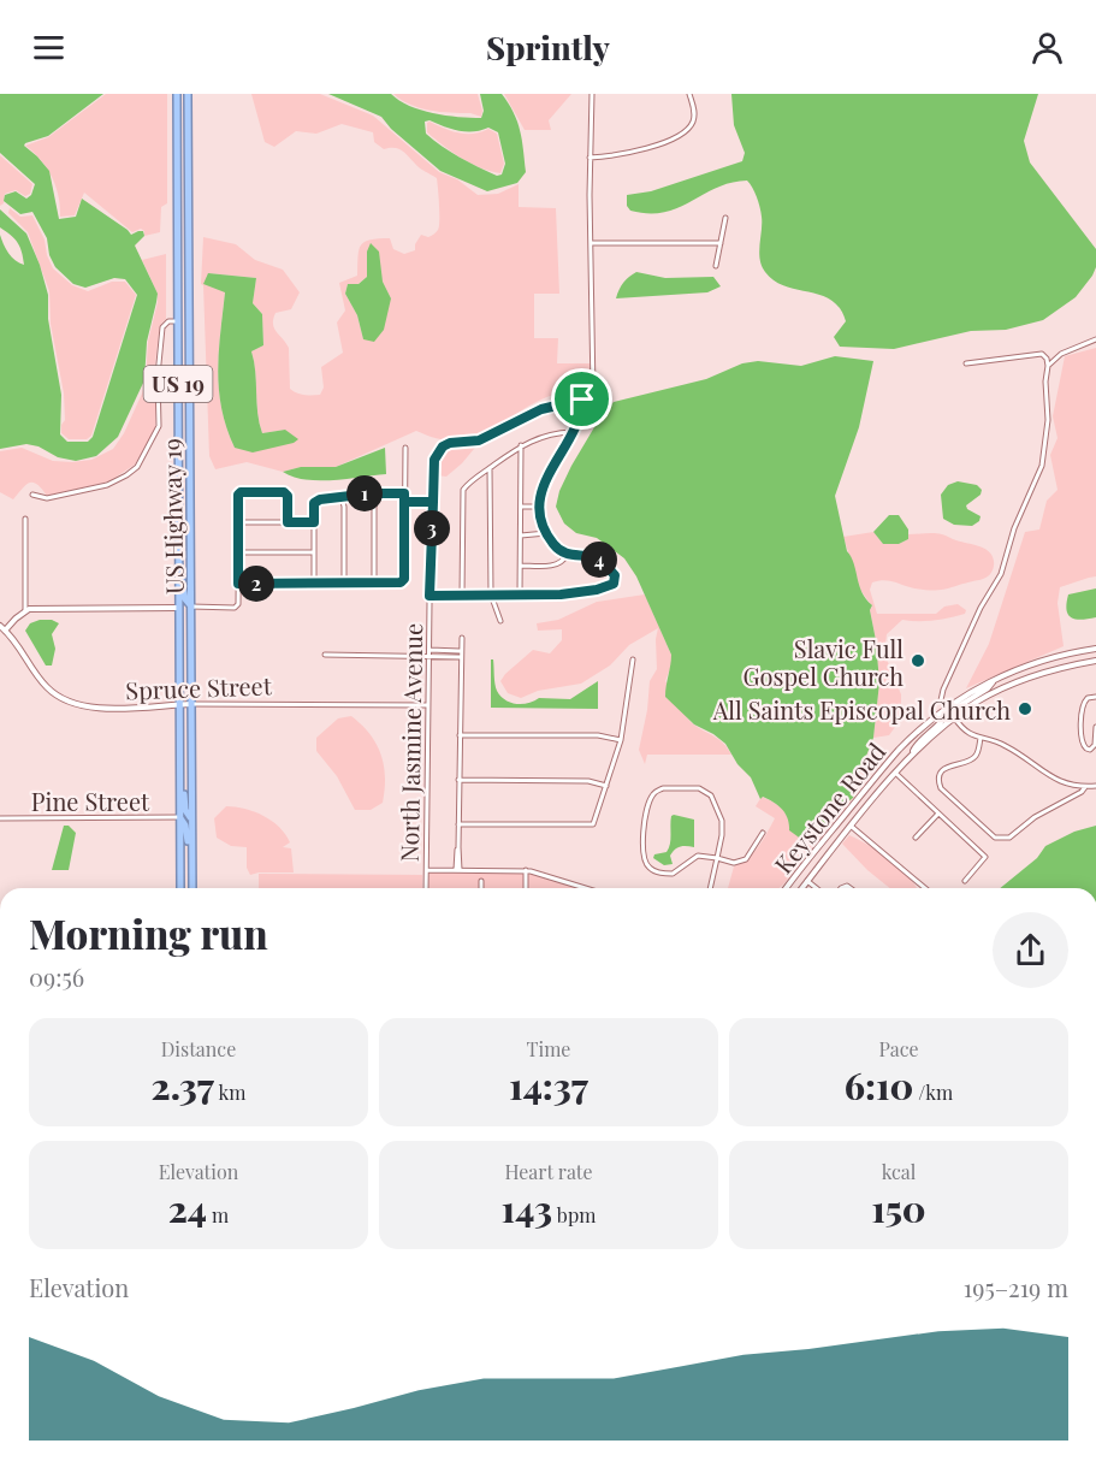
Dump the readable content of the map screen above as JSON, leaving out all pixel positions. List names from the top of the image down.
{
  "streets": {
    "highway": ["US 19", "US Highway 19"],
    "main road": ["Spruce Street", "Keystone Road"],
    "street": ["North Jasmine Avenue", "Pine Street"]
  },
  "crossings": [
    ["US Highway 19", "Spruce Street"],
    ["US Highway 19", "Pine Street"],
    ["Spruce Street", "North Jasmine Avenue"]
  ],
  "places": ["Slavic Full Gospel Church", "All Saints Episcopal Church"],
  "page": {
    "header": "Sprintly",
    "pins": [
      "1",
      "3",
      "4",
      "2"
    ],
    "heading": ["Morning run", "09:56"],
    "stats": [
      ["Distance", "2.37 km"],
      ["Time", "14:37"],
      ["Pace", "6:10 /km"],
      ["Elevation", "24 m"],
      ["Heart rate", "143 bpm"],
      ["kcal", "150"]
    ],
    "chart": ["Elevation", "195–219 m"]
  }
}
